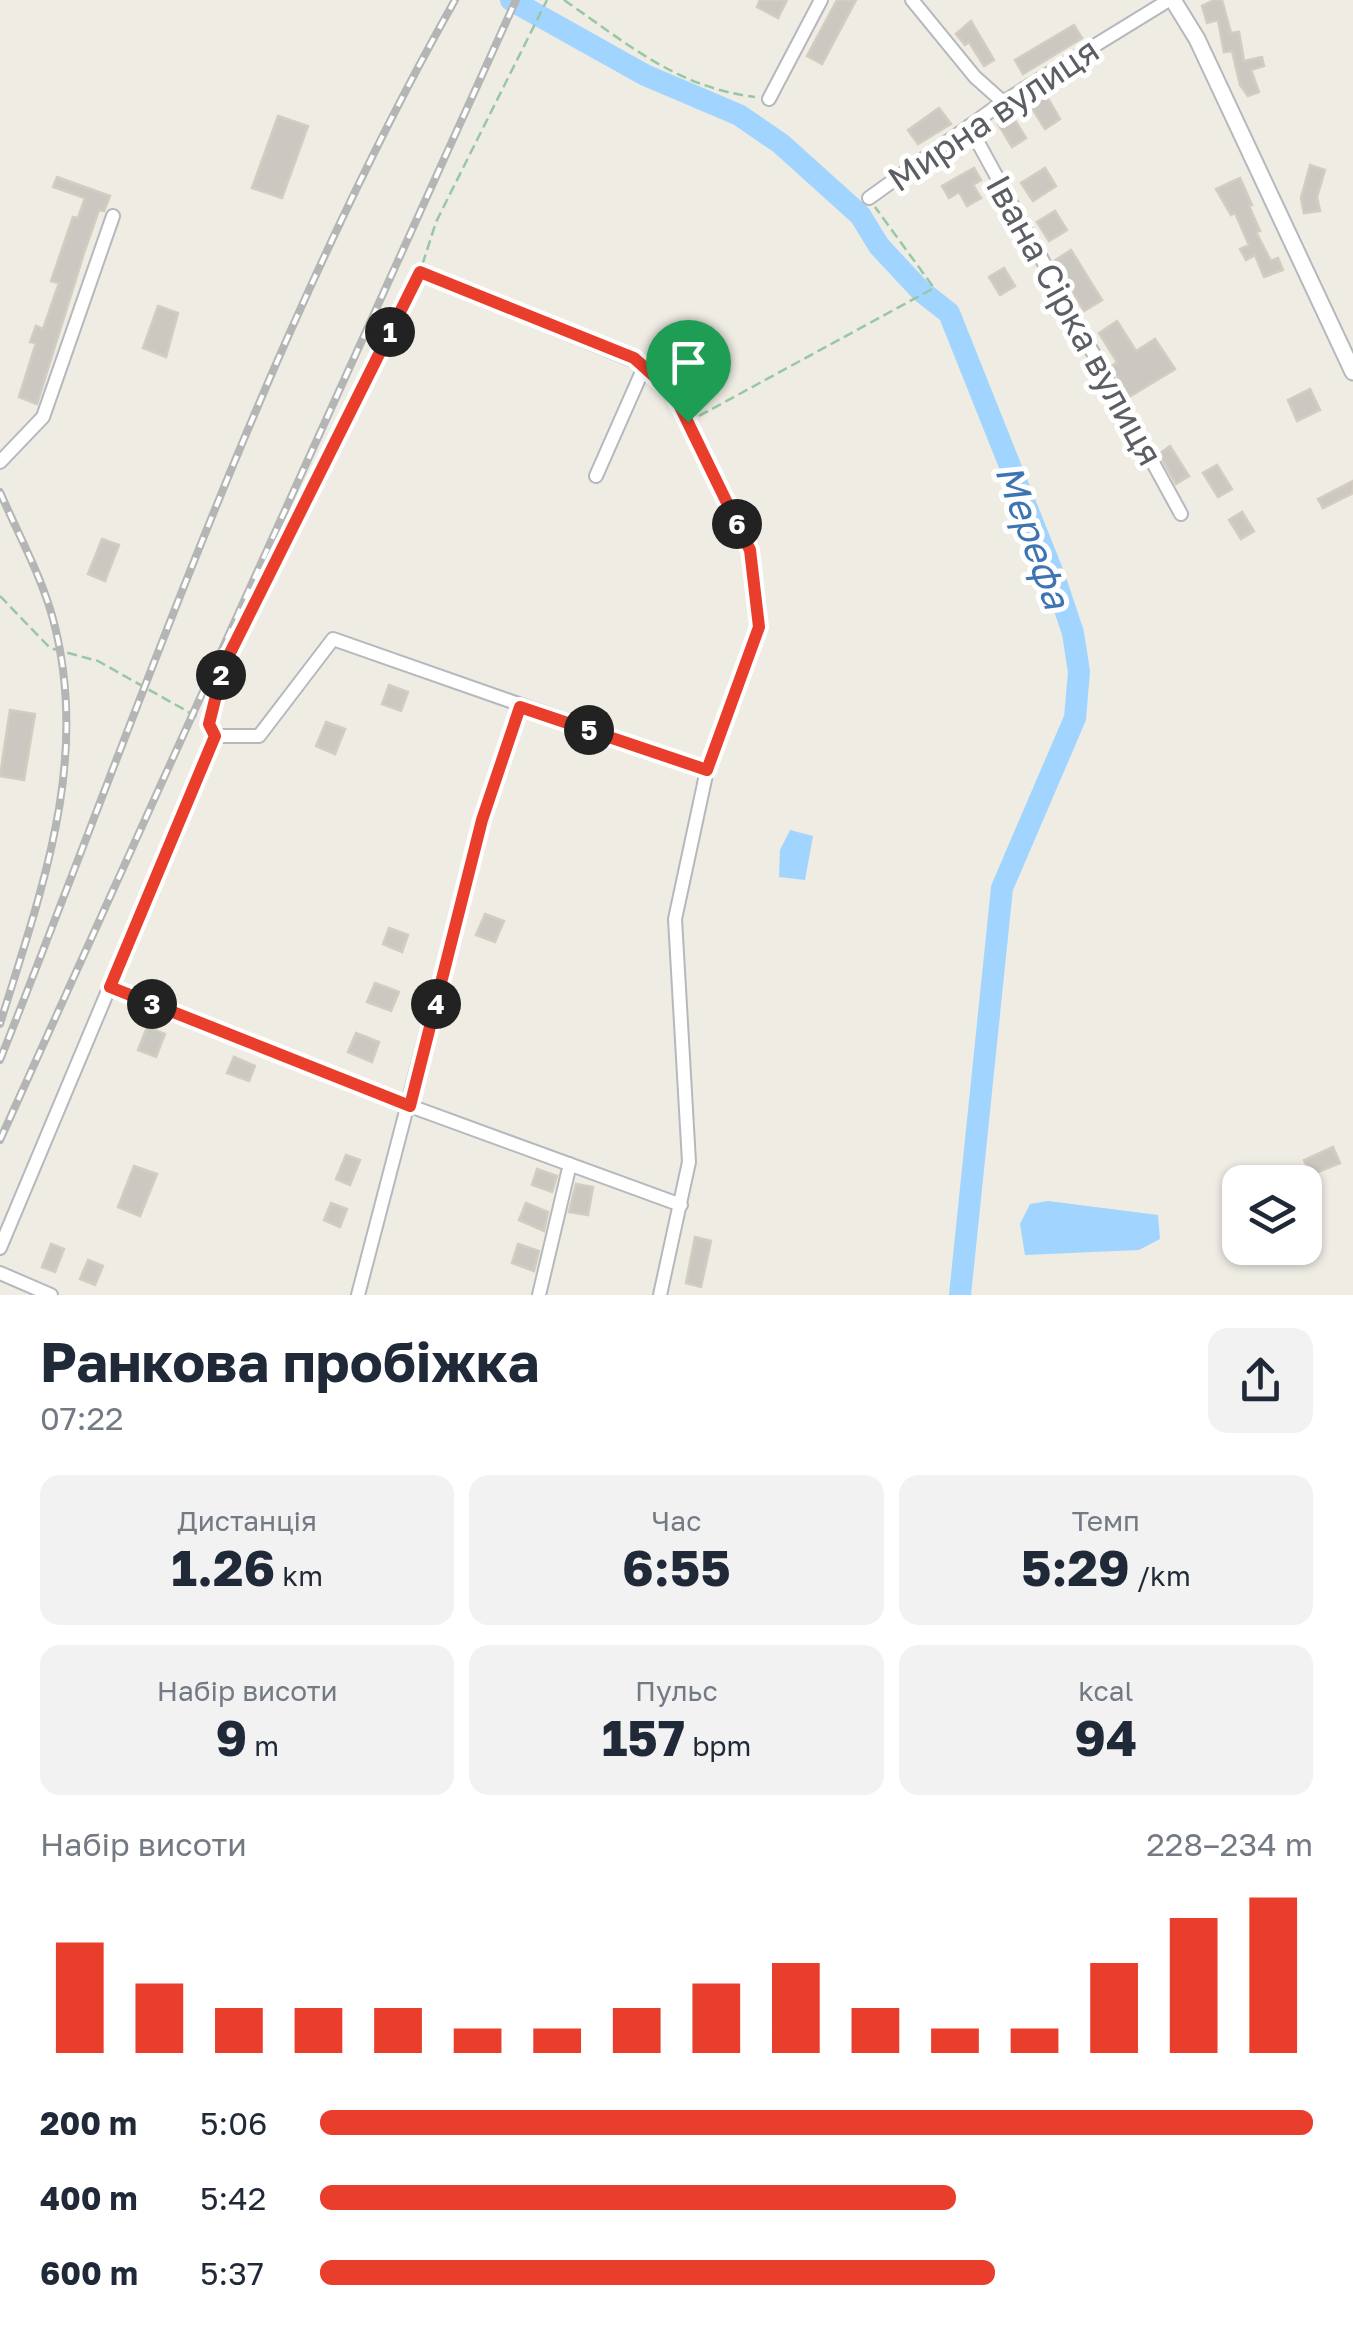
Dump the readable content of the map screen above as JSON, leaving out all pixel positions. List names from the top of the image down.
{
  "streets": {
    "street": ["Мирна вулиця", "Івана Сірка вулиця"]
  },
  "crossings": [
    ["Мирна вулиця", "Івана Сірка вулиця"]
  ],
  "water": ["Мерефа"],
  "page": {
    "pins": [
      "1",
      "6",
      "2",
      "5",
      "3",
      "4"
    ],
    "heading": ["Ранкова пробіжка", "07:22"],
    "stats": [
      ["Дистанція", "1.26 km"],
      ["Час", "6:55"],
      ["Темп", "5:29 /km"],
      ["Набір висоти", "9 m"],
      ["Пульс", "157 bpm"],
      ["kcal", "94"]
    ],
    "chart": ["Набір висоти", "228–234 m"],
    "list": [
      {
        "name": "200 m",
        "note": "5:06"
      },
      {
        "name": "400 m",
        "note": "5:42"
      },
      {
        "name": "600 m",
        "note": "5:37"
      }
    ]
  }
}
